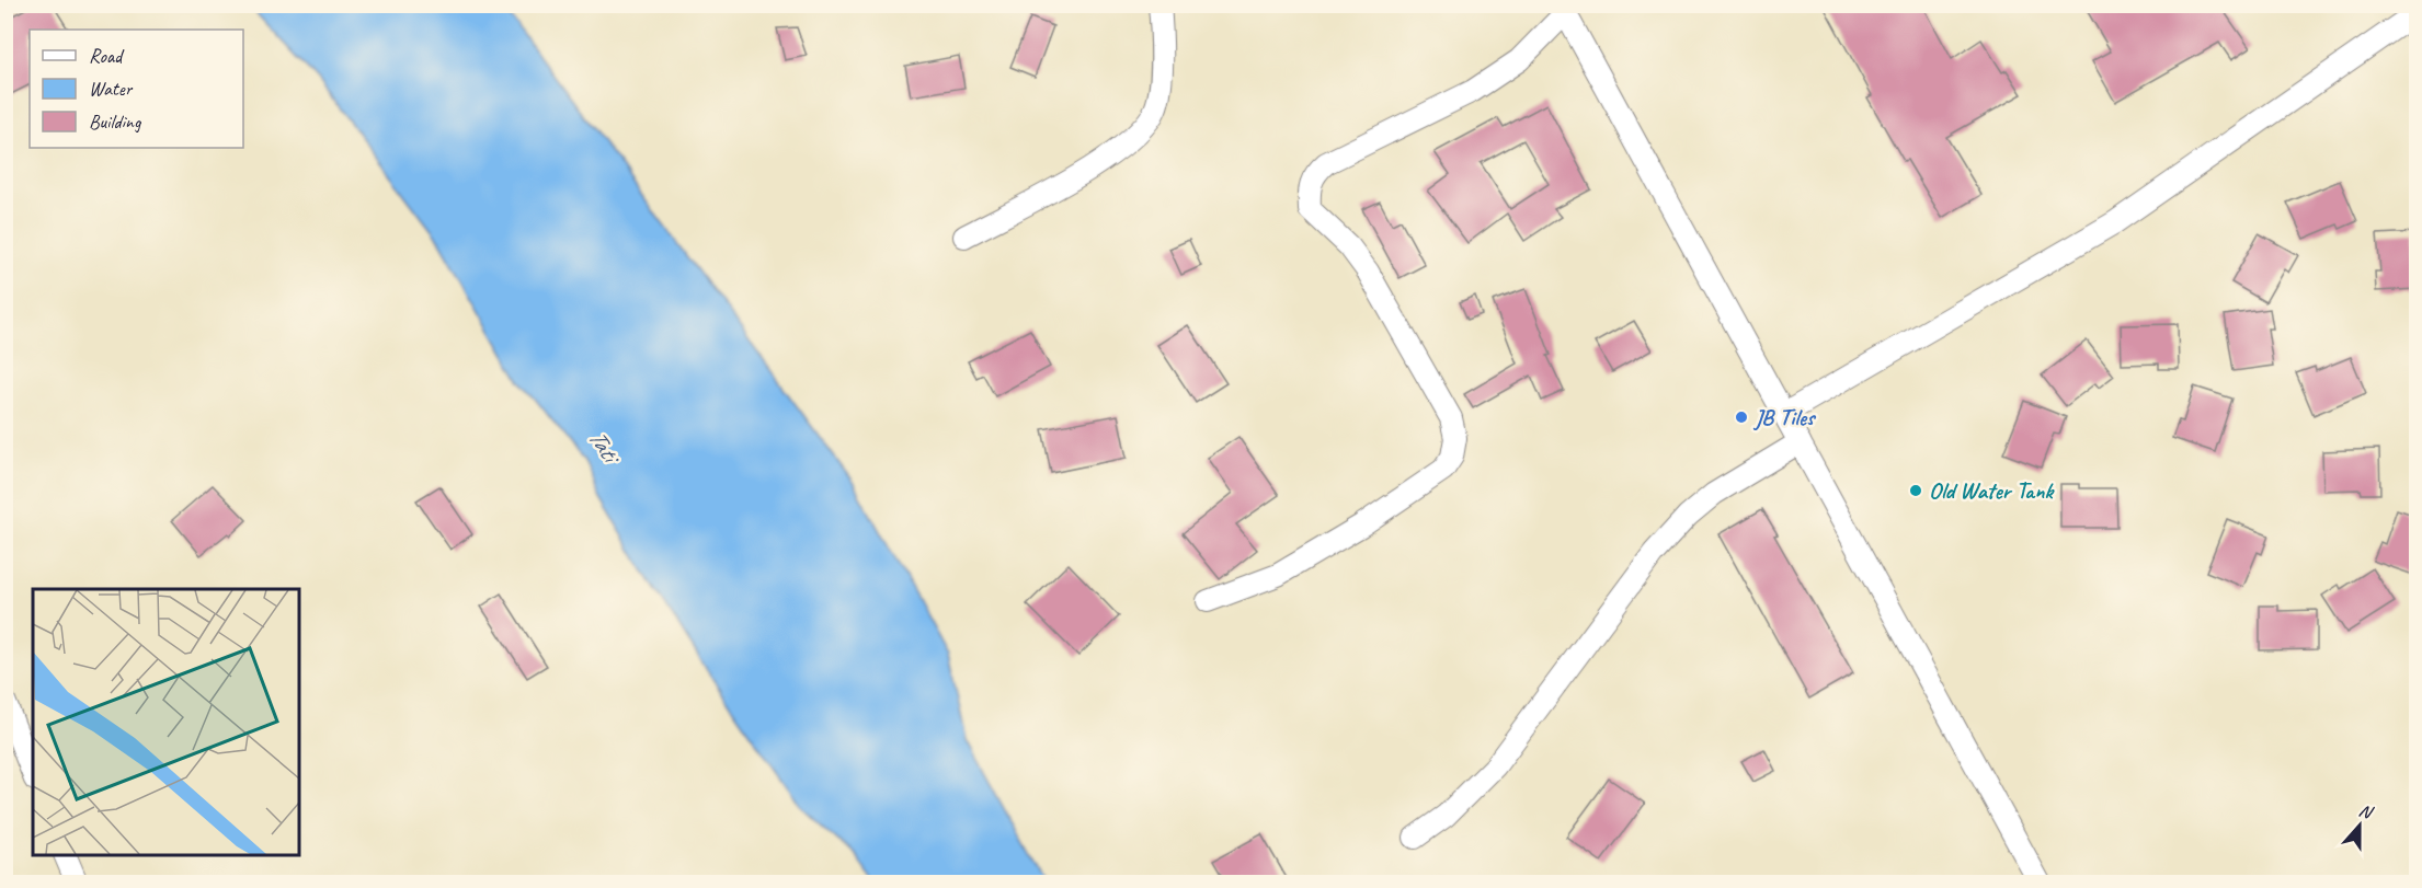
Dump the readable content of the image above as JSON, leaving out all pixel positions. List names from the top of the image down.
{
  "water": ["Tati"],
  "places": ["JB Tiles", "Old Water Tank"],
  "legend": ["Road", "Water", "Building"],
  "north": "top"
}
